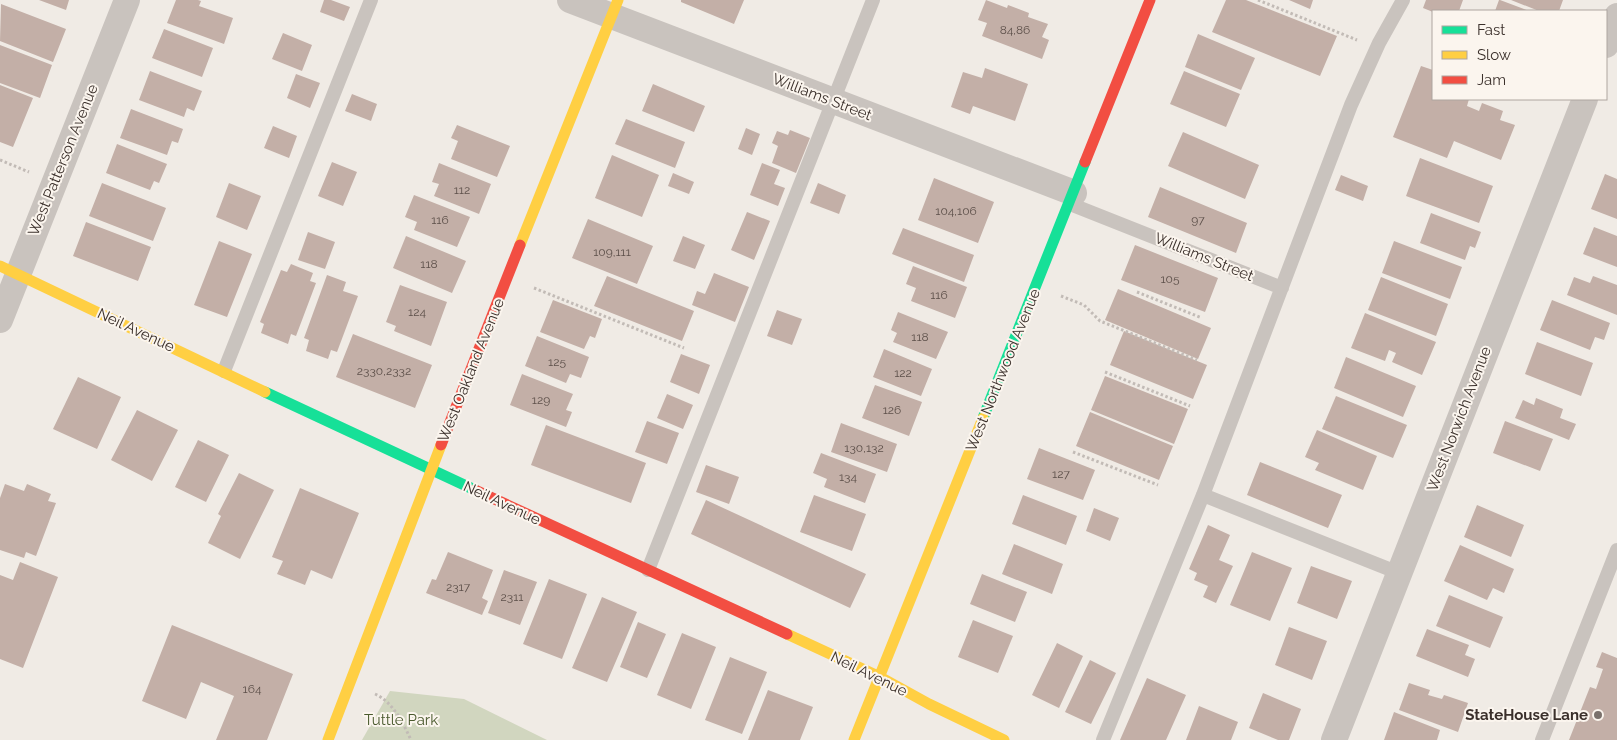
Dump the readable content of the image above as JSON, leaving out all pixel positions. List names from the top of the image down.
{
  "streets": {
    "street": [
      "Williams Street",
      "West Patterson Avenue",
      "Neil Avenue",
      "West Oakland Avenue",
      "West Northwood Avenue",
      "West Norwich Avenue"
    ]
  },
  "crossings": [
    ["Williams Street", "West Oakland Avenue"],
    ["Williams Street", "West Northwood Avenue"],
    ["West Patterson Avenue", "Neil Avenue"],
    ["Neil Avenue", "West Oakland Avenue"],
    ["Neil Avenue", "West Northwood Avenue"]
  ],
  "parks": ["Tuttle Park"],
  "places": ["StateHouse Lane"],
  "house_numbers": [
    "84,86",
    "112",
    "104,106",
    "116",
    "97",
    "109,111",
    "118",
    "105",
    "116",
    "124",
    "118",
    "125",
    "2330,2332",
    "122",
    "129",
    "126",
    "130,132",
    "127",
    "134",
    "2317",
    "2311",
    "164"
  ],
  "legend": ["Fast", "Slow", "Jam"]
}
